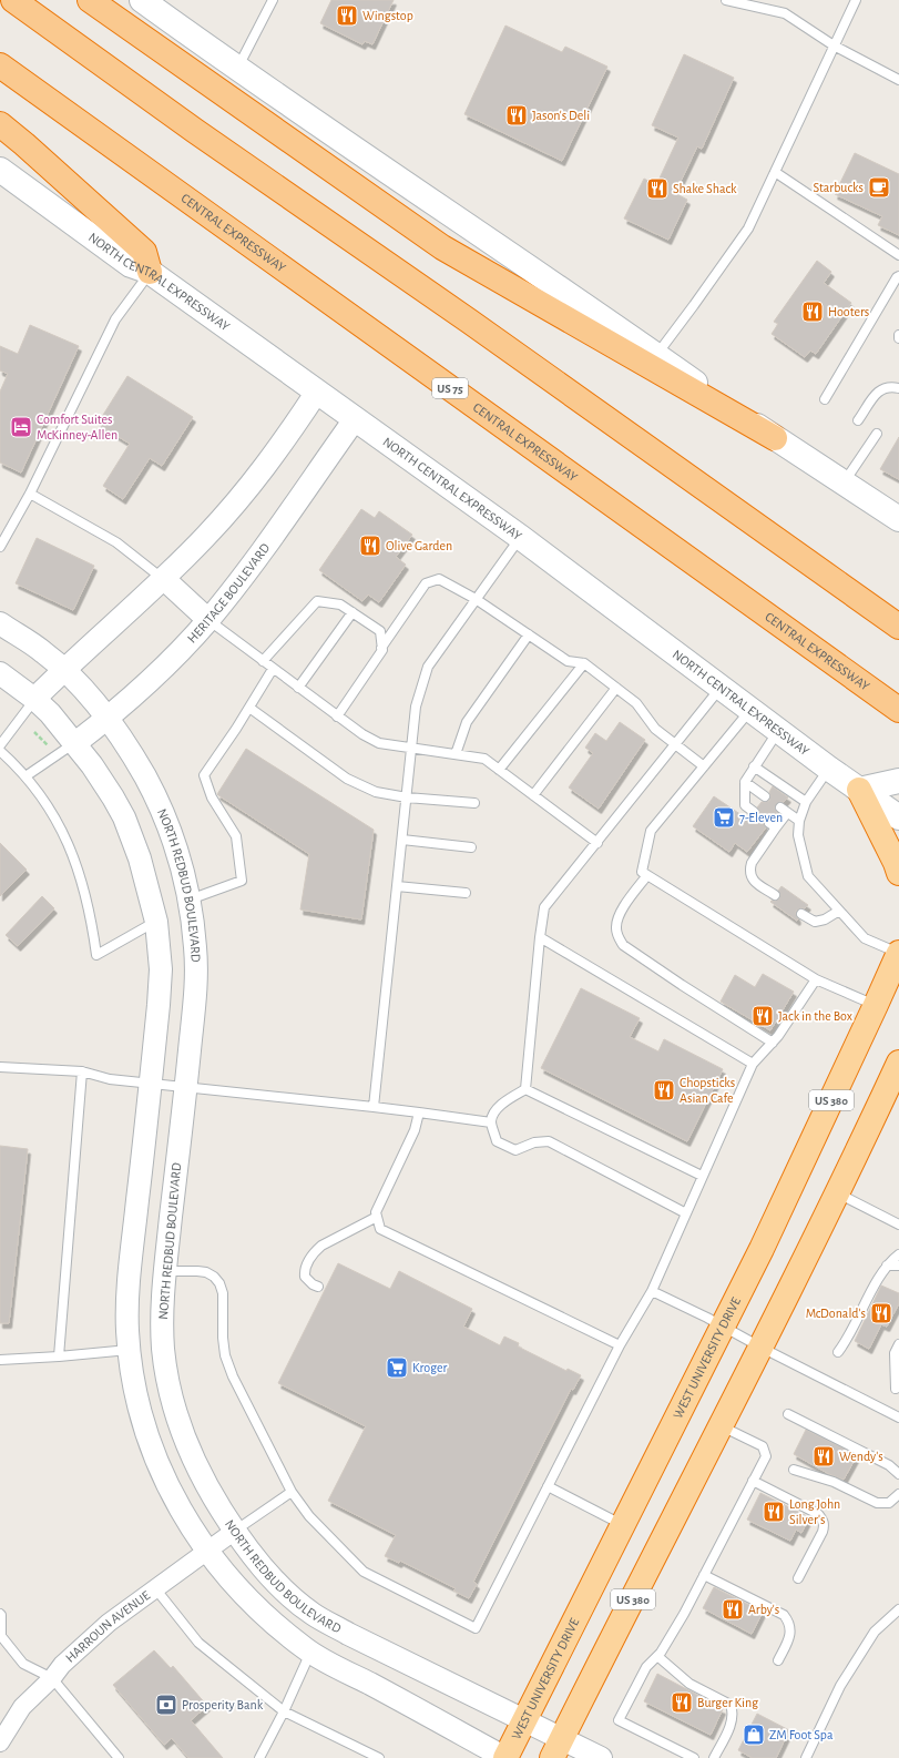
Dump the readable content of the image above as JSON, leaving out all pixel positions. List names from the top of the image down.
{
  "streets": {
    "highway": [
      "CENTRAL EXPRESSWAY",
      "US 75",
      "US 380",
      "WEST UNIVERSITY DRIVE"
    ],
    "main road": ["NORTH CENTRAL EXPRESSWAY"],
    "street": ["HERITAGE BOULEVARD", "NORTH REDBUD BOULEVARD", "HARROUN AVENUE"]
  },
  "crossings": [
    ["NORTH CENTRAL EXPRESSWAY", "HERITAGE BOULEVARD"],
    ["HERITAGE BOULEVARD", "NORTH REDBUD BOULEVARD"],
    ["NORTH REDBUD BOULEVARD", "US 380"],
    ["NORTH REDBUD BOULEVARD", "WEST UNIVERSITY DRIVE"],
    ["NORTH REDBUD BOULEVARD", "HARROUN AVENUE"]
  ],
  "places": {
    "restaurant": [
      "Wingstop",
      "Jason's Deli",
      "Shake Shack",
      "Hooters",
      "Olive Garden",
      "Jack in the Box",
      "Chopsticks Asian Cafe",
      "McDonald's",
      "Wendy's",
      "Long John Silver's",
      "Arby's",
      "Burger King"
    ],
    "cafe": ["Starbucks"],
    "hotel": ["Comfort Suites McKinney-Allen"],
    "supermarket": ["7-Eleven", "Kroger"],
    "bank": ["Prosperity Bank"],
    "shop": ["ZM Foot Spa"]
  }
}
